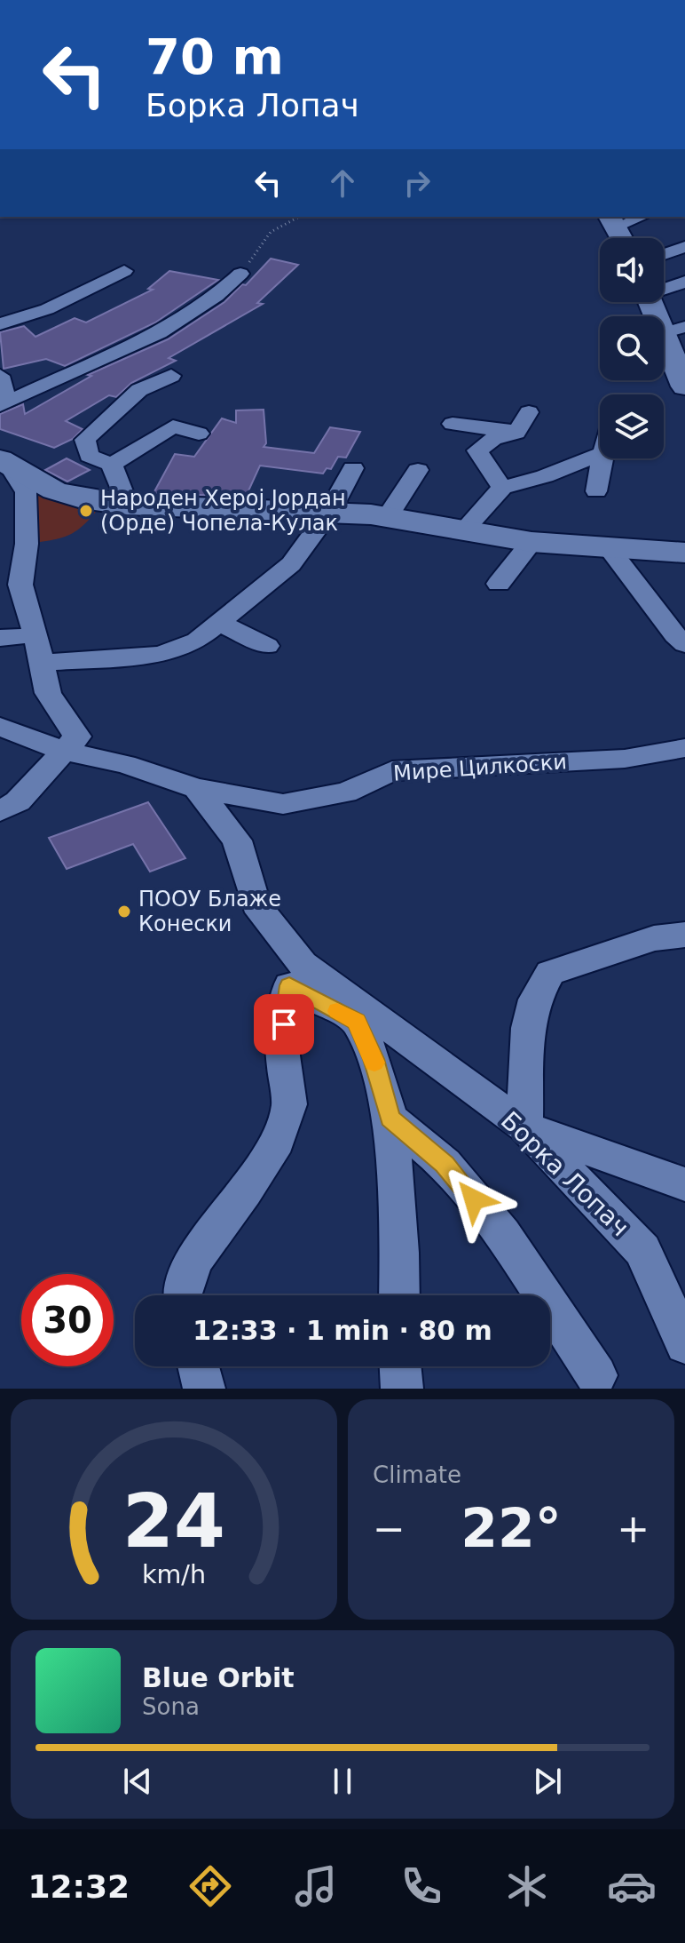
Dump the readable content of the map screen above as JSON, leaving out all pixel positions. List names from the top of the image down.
{
  "streets": {
    "street": ["Мире Цилкоски", "Борка Лопач"]
  },
  "crossings": [
    ["Мире Цилкоски", "Борка Лопач"]
  ],
  "places": ["Народен Херој Јордан (Орде) Чопела-Кулак", "ПООУ Блаже Конески"],
  "page": {
    "turn": ["70 m", "Борка Лопач"],
    "limit": "30",
    "trip": "12:33 · 1 min · 80 m",
    "tile": "Climate",
    "heat": ["−", "22°", "+"],
    "song": ["Blue Orbit", "Sona"],
    "tabs": "12:32",
    "gauge": ["24", "km/h"]
  }
}
